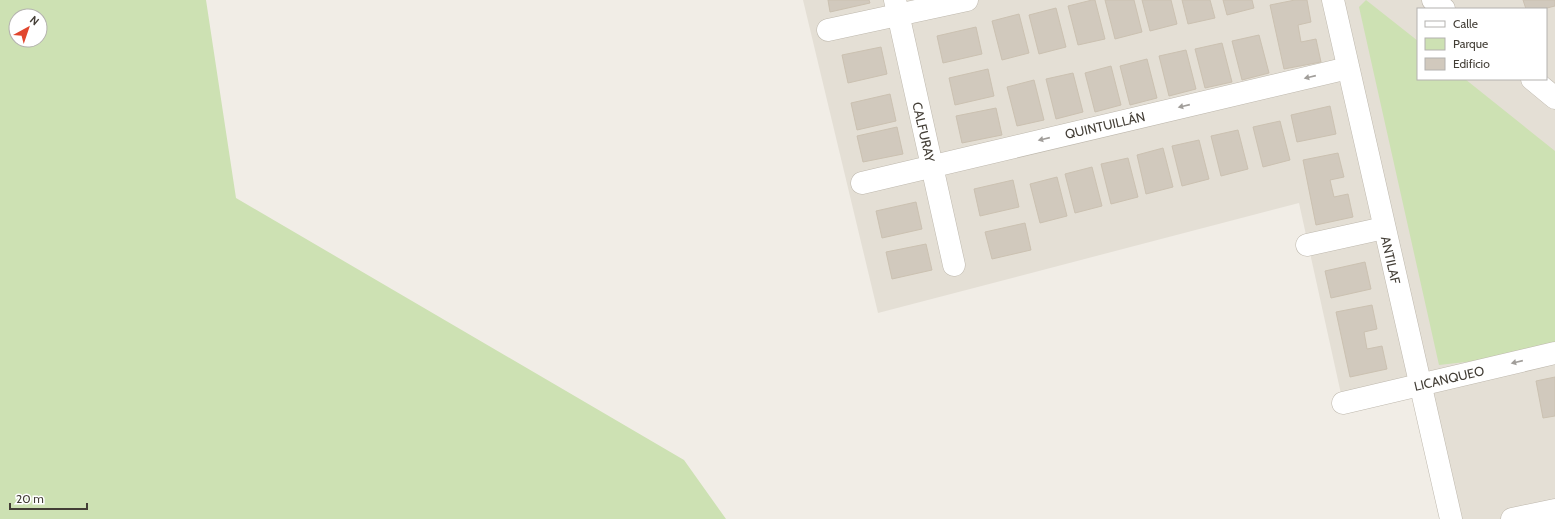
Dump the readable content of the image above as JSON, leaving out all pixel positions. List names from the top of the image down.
{
  "streets": {
    "street": [
      "QUINTUILLÁN",
      "CALFURAY",
      "ANTILAF",
      "LICANQUEO"
    ]
  },
  "crossings": [
    ["QUINTUILLÁN", "CALFURAY"],
    ["QUINTUILLÁN", "ANTILAF"],
    ["ANTILAF", "LICANQUEO"]
  ],
  "legend": ["Calle", "Parque", "Edificio"],
  "scale_bar": "20 m",
  "north": "top right"
}
